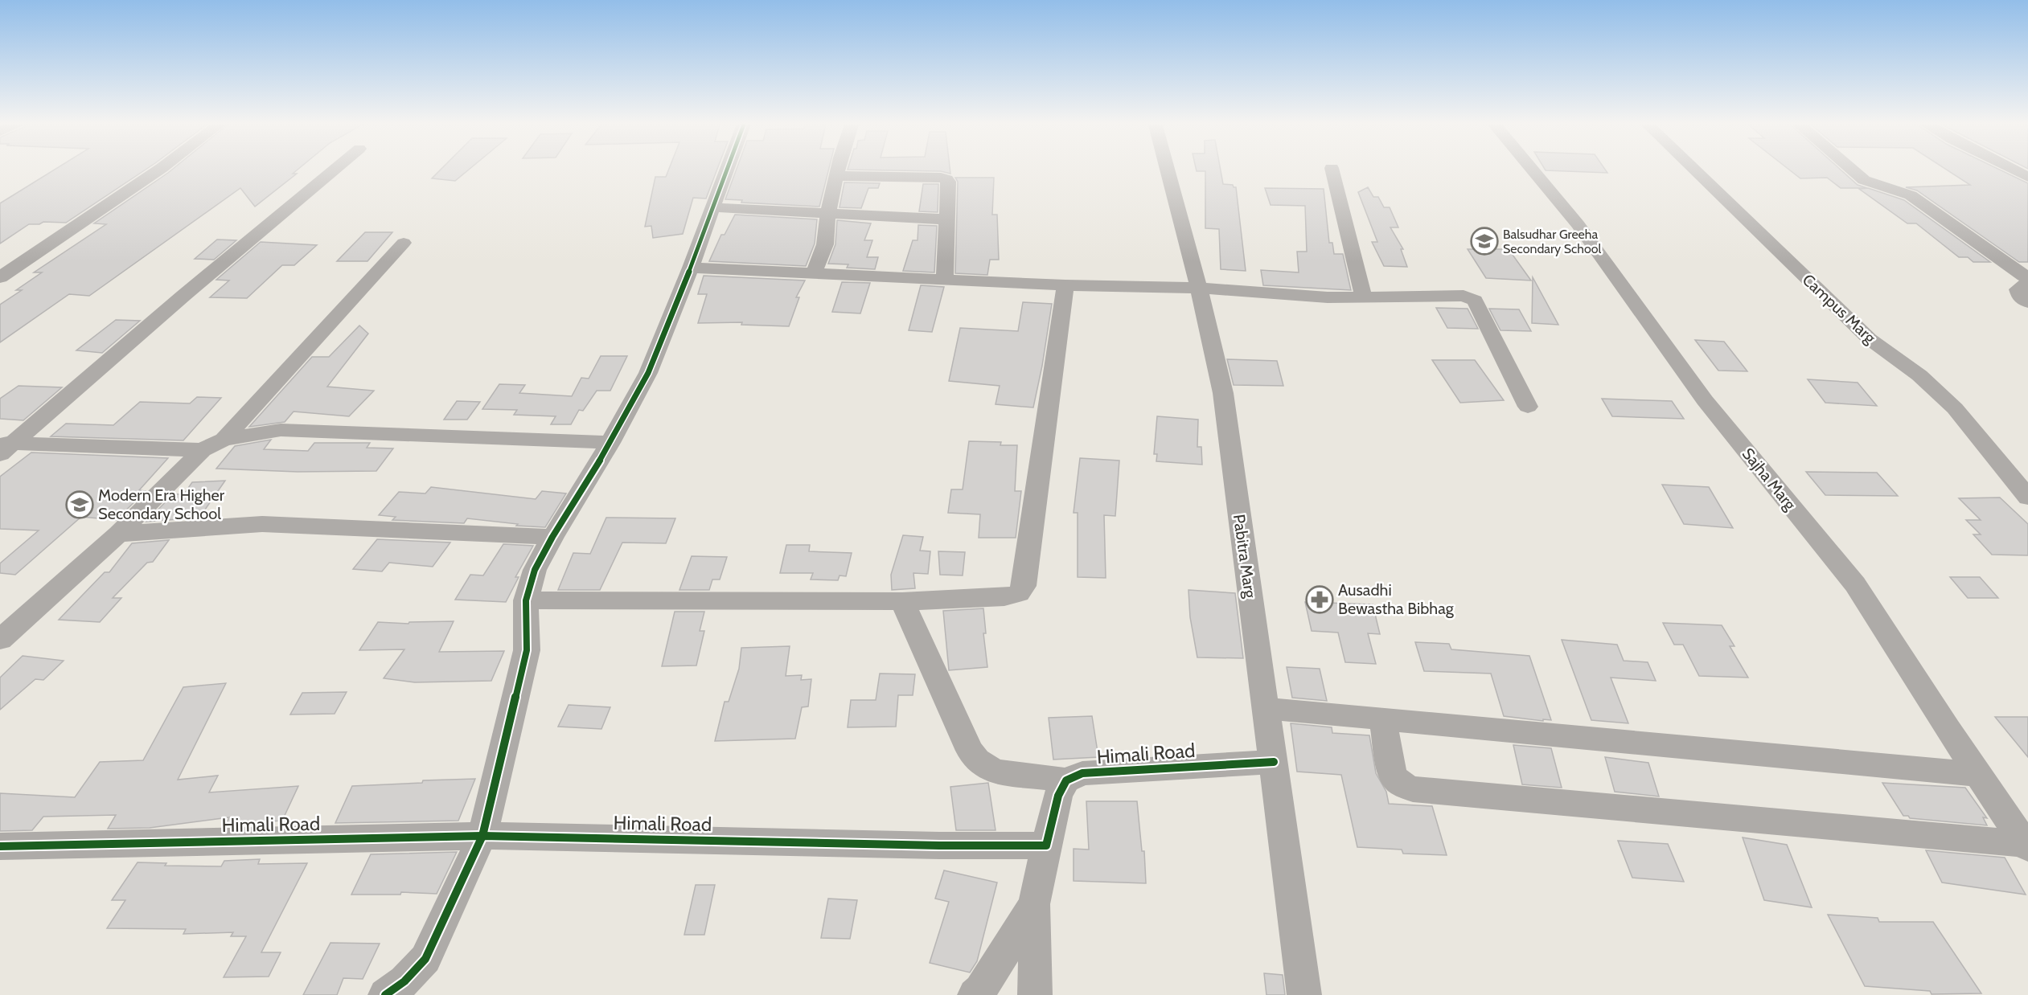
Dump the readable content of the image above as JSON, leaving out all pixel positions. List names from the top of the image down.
{
  "streets": {
    "street": [
      "Campus Marg",
      "Sajha Marg",
      "Pabitra Marg",
      "Himali Road"
    ]
  },
  "crossings": [
    ["Pabitra Marg", "Himali Road"]
  ],
  "places": {
    "school or university": ["Balsudhar Greeha Secondary School", "Modern Era Higher Secondary School"],
    "pharmacy": ["Ausadhi Bewastha Bibhag"]
  }
}
